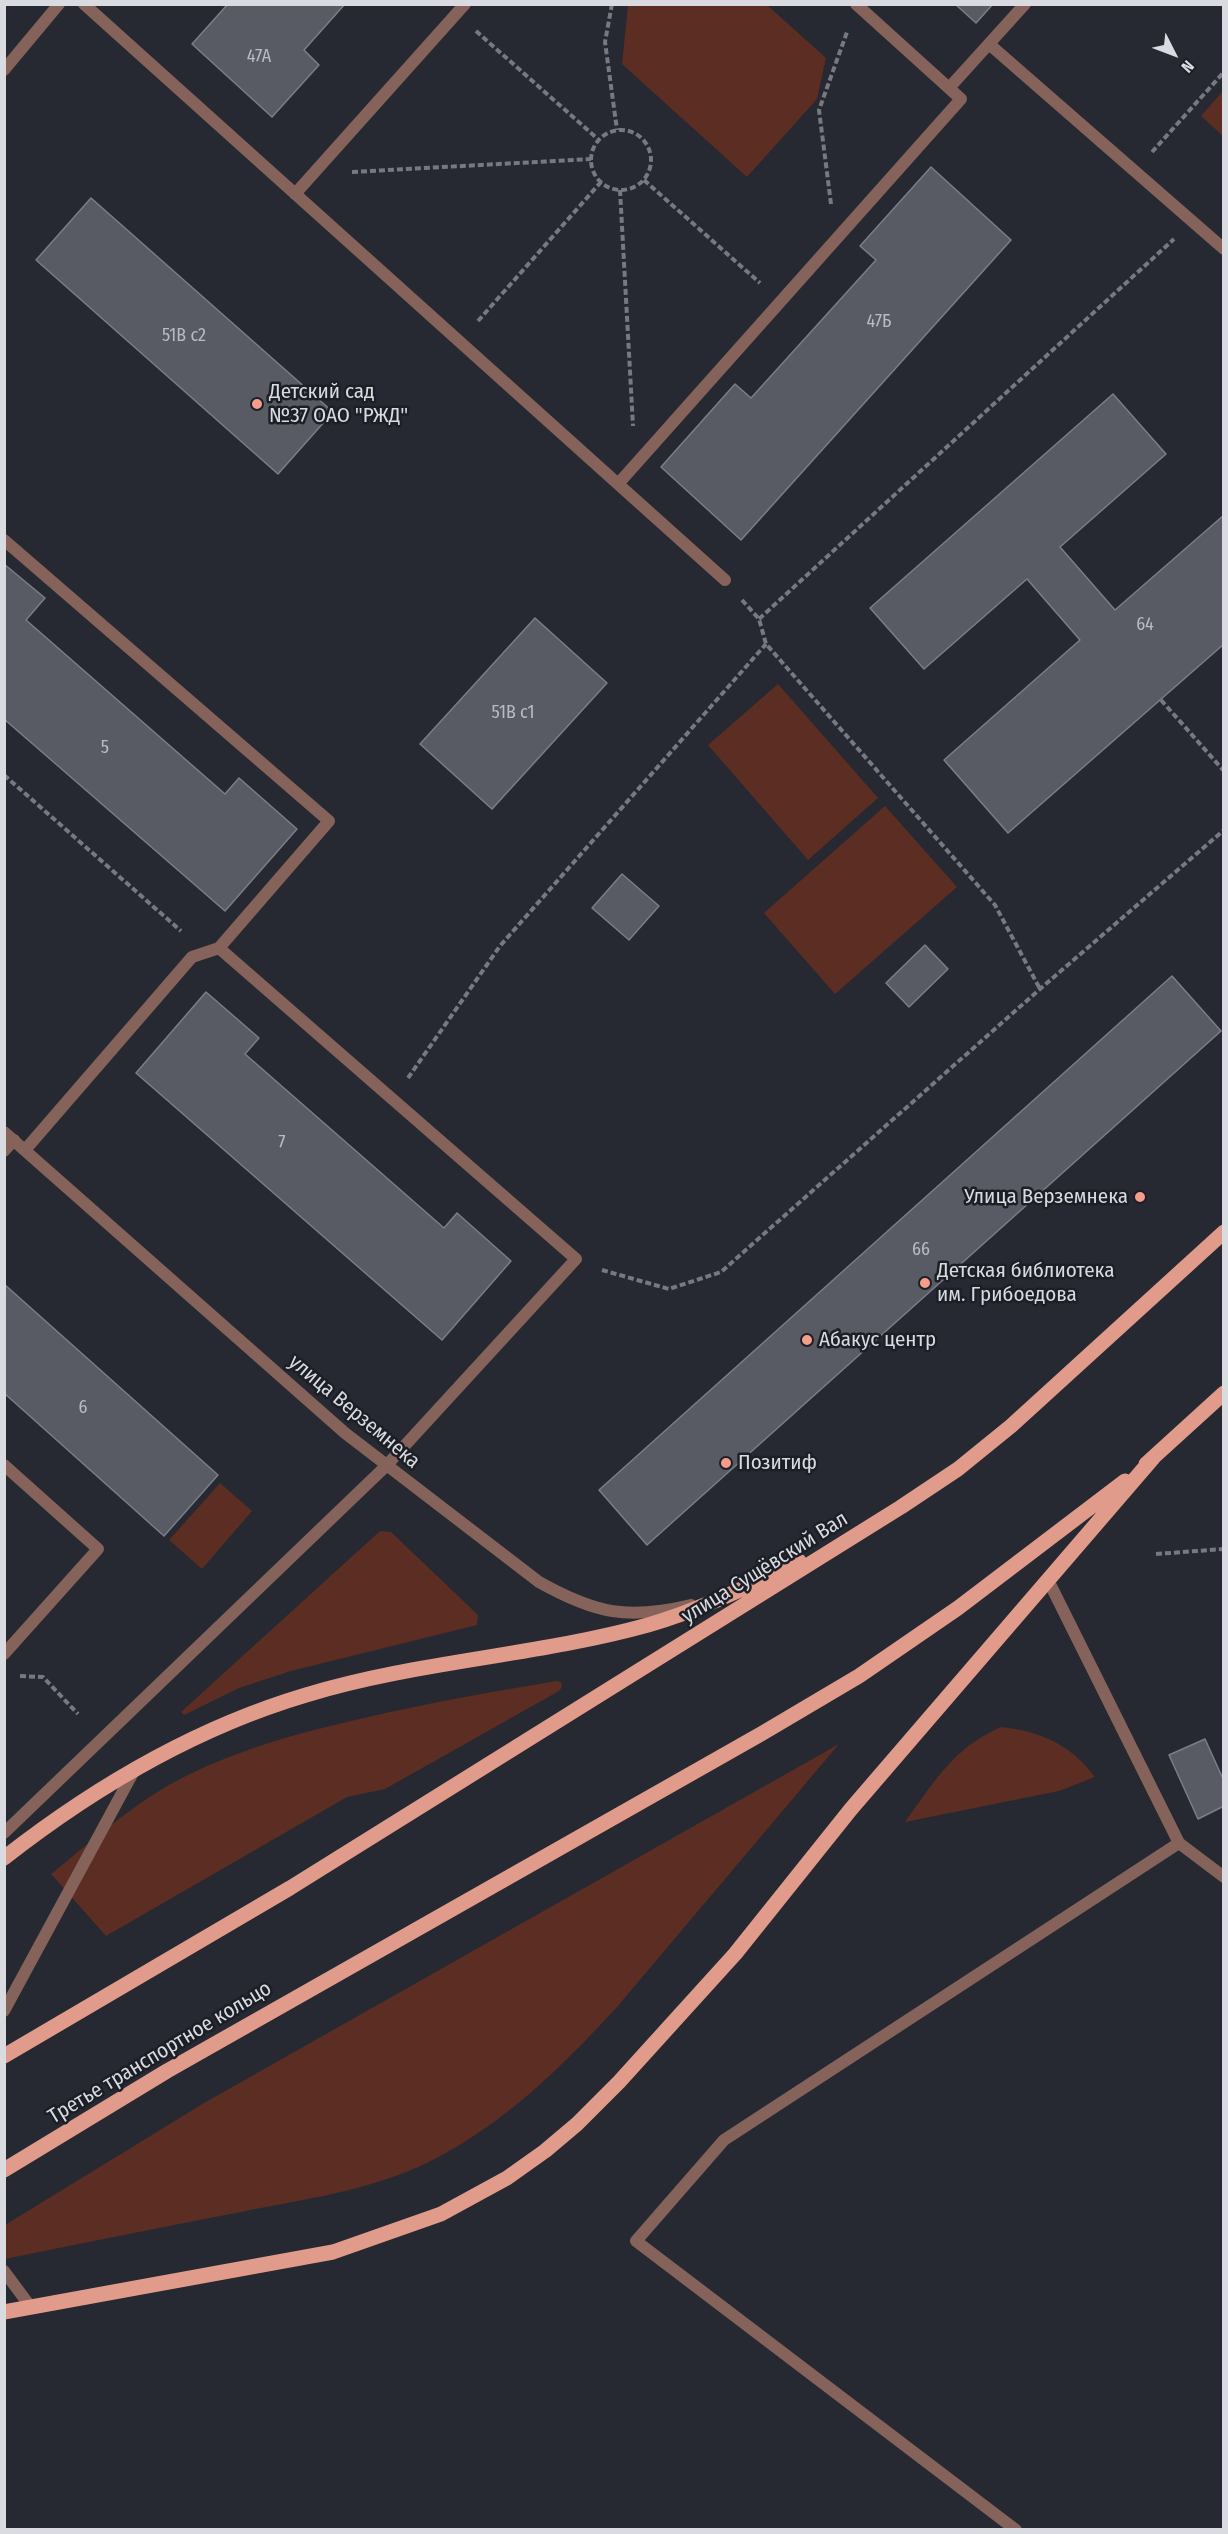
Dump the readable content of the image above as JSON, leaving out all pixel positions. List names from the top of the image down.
{
  "streets": {
    "main road": ["улица Сущёвский Вал", "Третье транспортное кольцо"],
    "street": ["улица Верземнека"]
  },
  "places": [
    "Детский сад №37 ОАО \"РЖД\"",
    "Улица Верземнека",
    "Детская библиотека им. Грибоедова",
    "Абакус центр",
    "Позитиф"
  ],
  "house_numbers": [
    "47А",
    "47Б",
    "51В с2",
    "64",
    "51В с1",
    "5",
    "7",
    "66",
    "6"
  ],
  "north": "bottom right"
}
